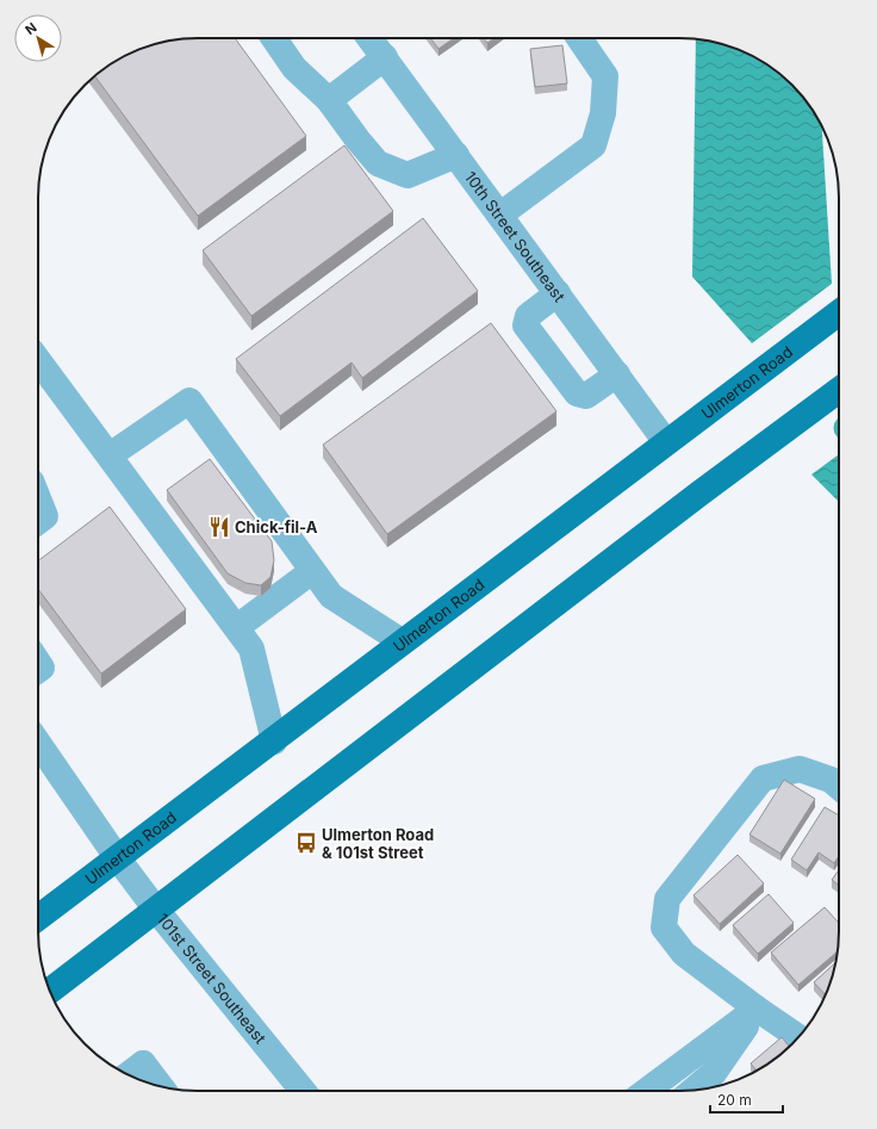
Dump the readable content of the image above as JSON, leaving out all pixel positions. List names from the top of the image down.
{
  "streets": {
    "main road": ["Ulmerton Road"],
    "street": ["10th Street Southeast", "101st Street Southeast"]
  },
  "crossings": [
    ["10th Street Southeast", "Ulmerton Road"],
    ["Ulmerton Road", "101st Street Southeast"]
  ],
  "places": {
    "restaurant": ["Chick-fil-A"],
    "bus stop": ["Ulmerton Road & 101st Street"]
  },
  "scale_bar": "20 m",
  "north": "top left"
}
